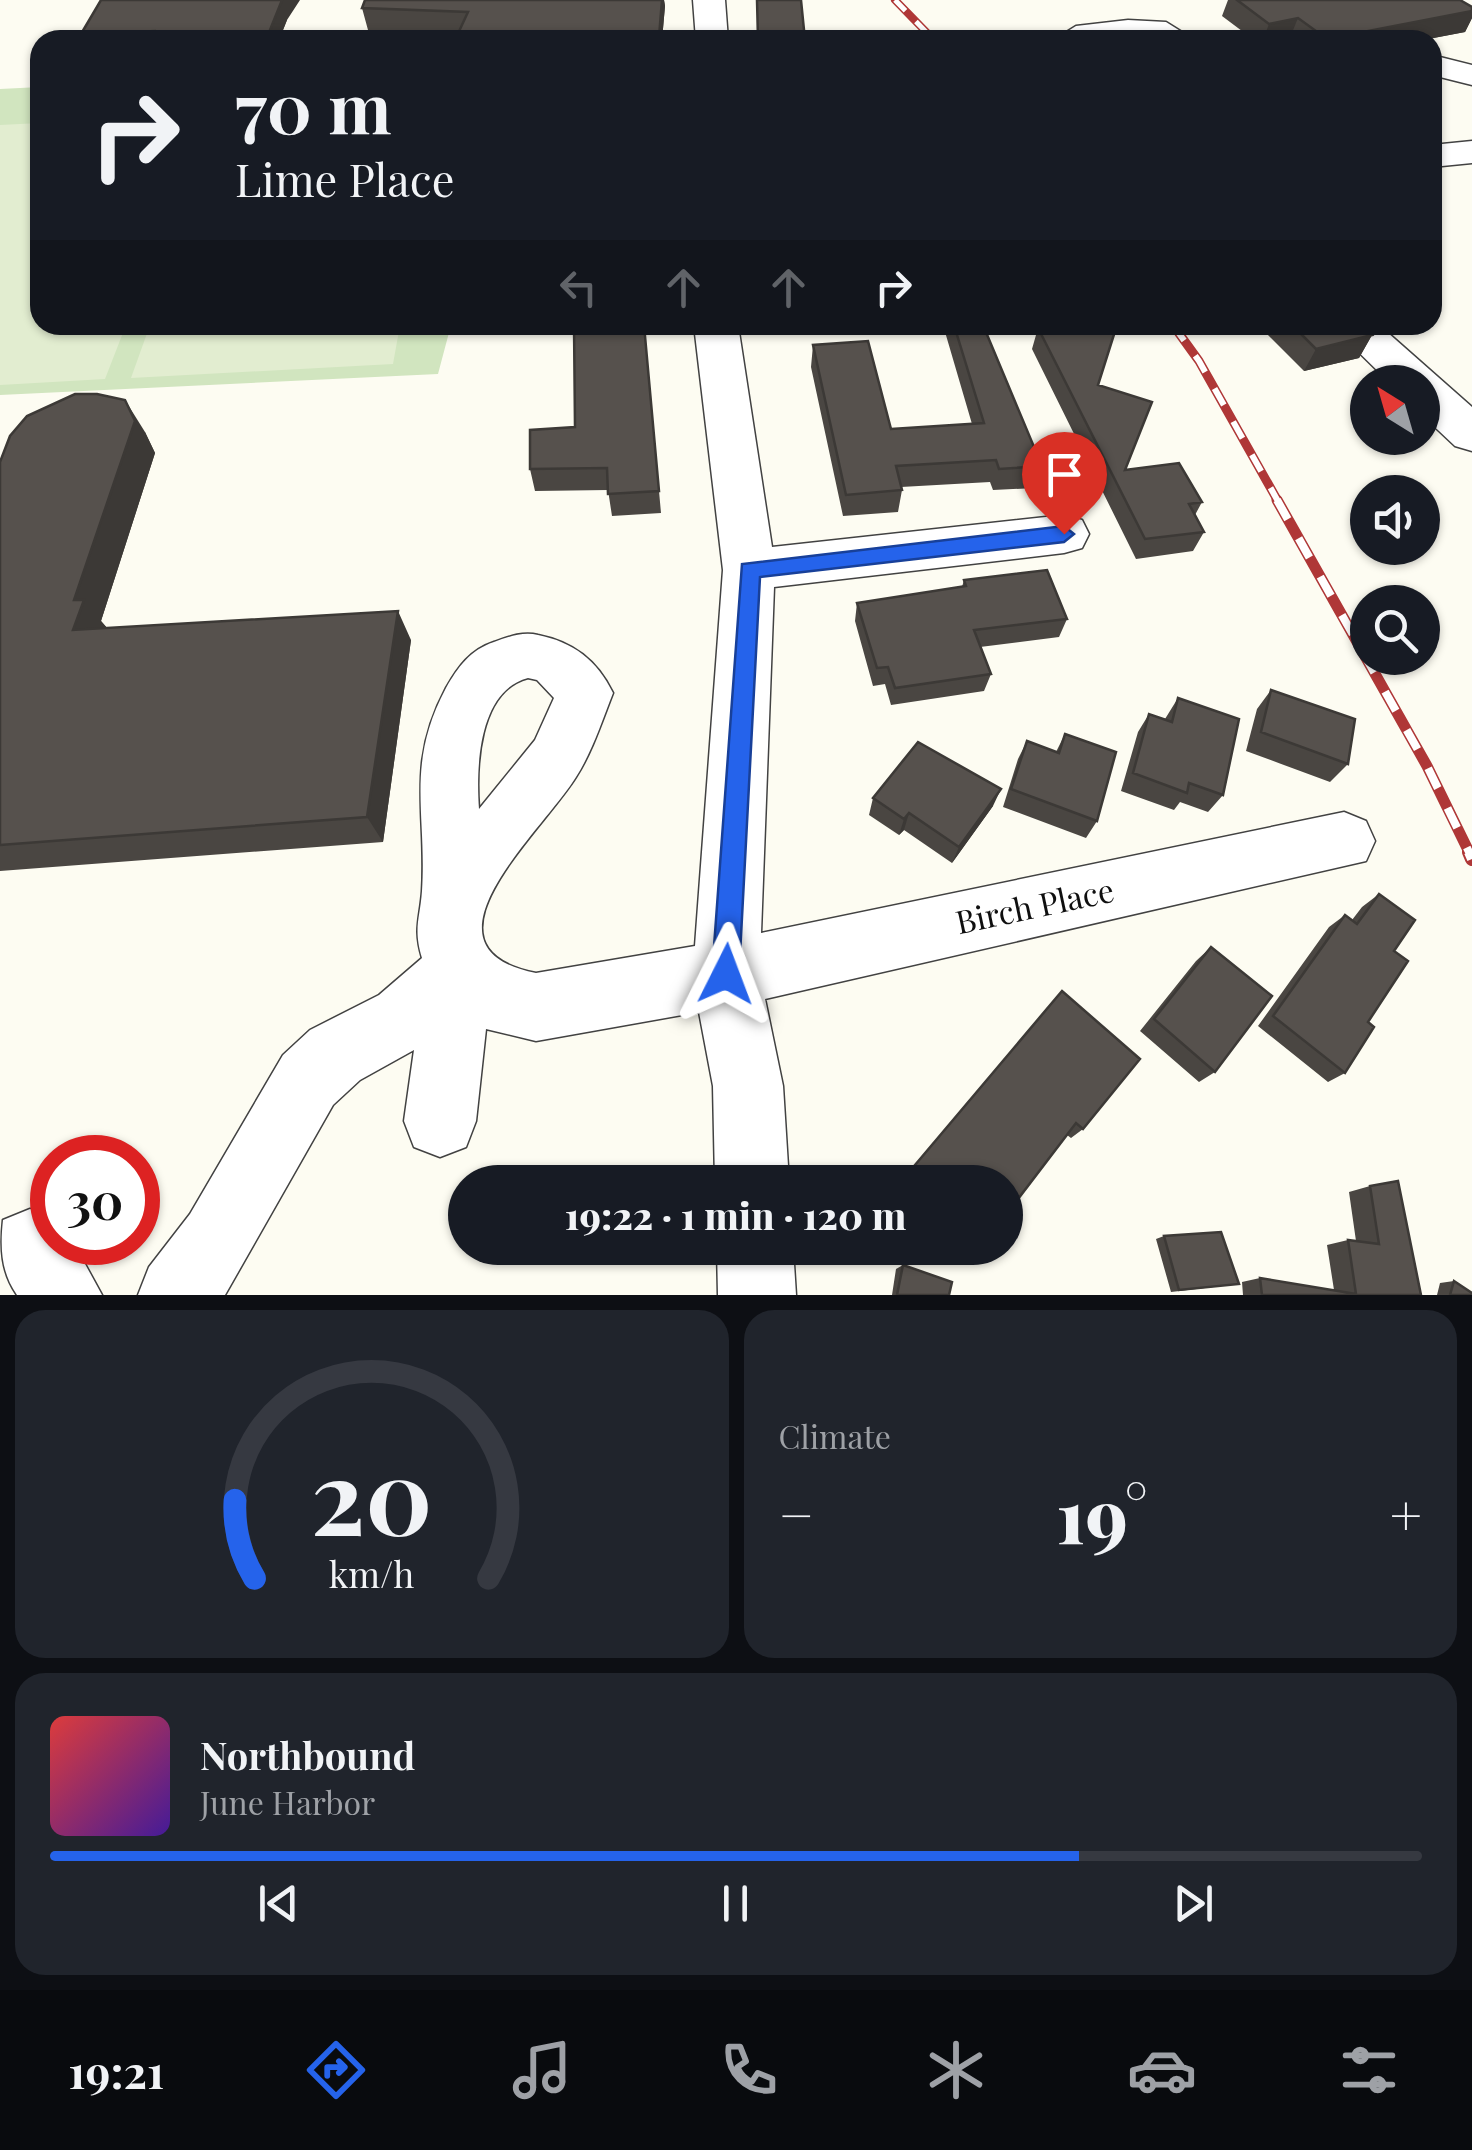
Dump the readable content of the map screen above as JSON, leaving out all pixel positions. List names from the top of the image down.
{
  "streets": {
    "street": ["Birch Place"]
  },
  "north": "top left",
  "page": {
    "turn": ["70 m", "Lime Place"],
    "limit": "30",
    "trip": "19:22 · 1 min · 120 m",
    "tile": "Climate",
    "heat": ["−", "19°", "+"],
    "song": ["Northbound", "June Harbor"],
    "tabs": "19:21",
    "gauge": ["20", "km/h"]
  }
}
